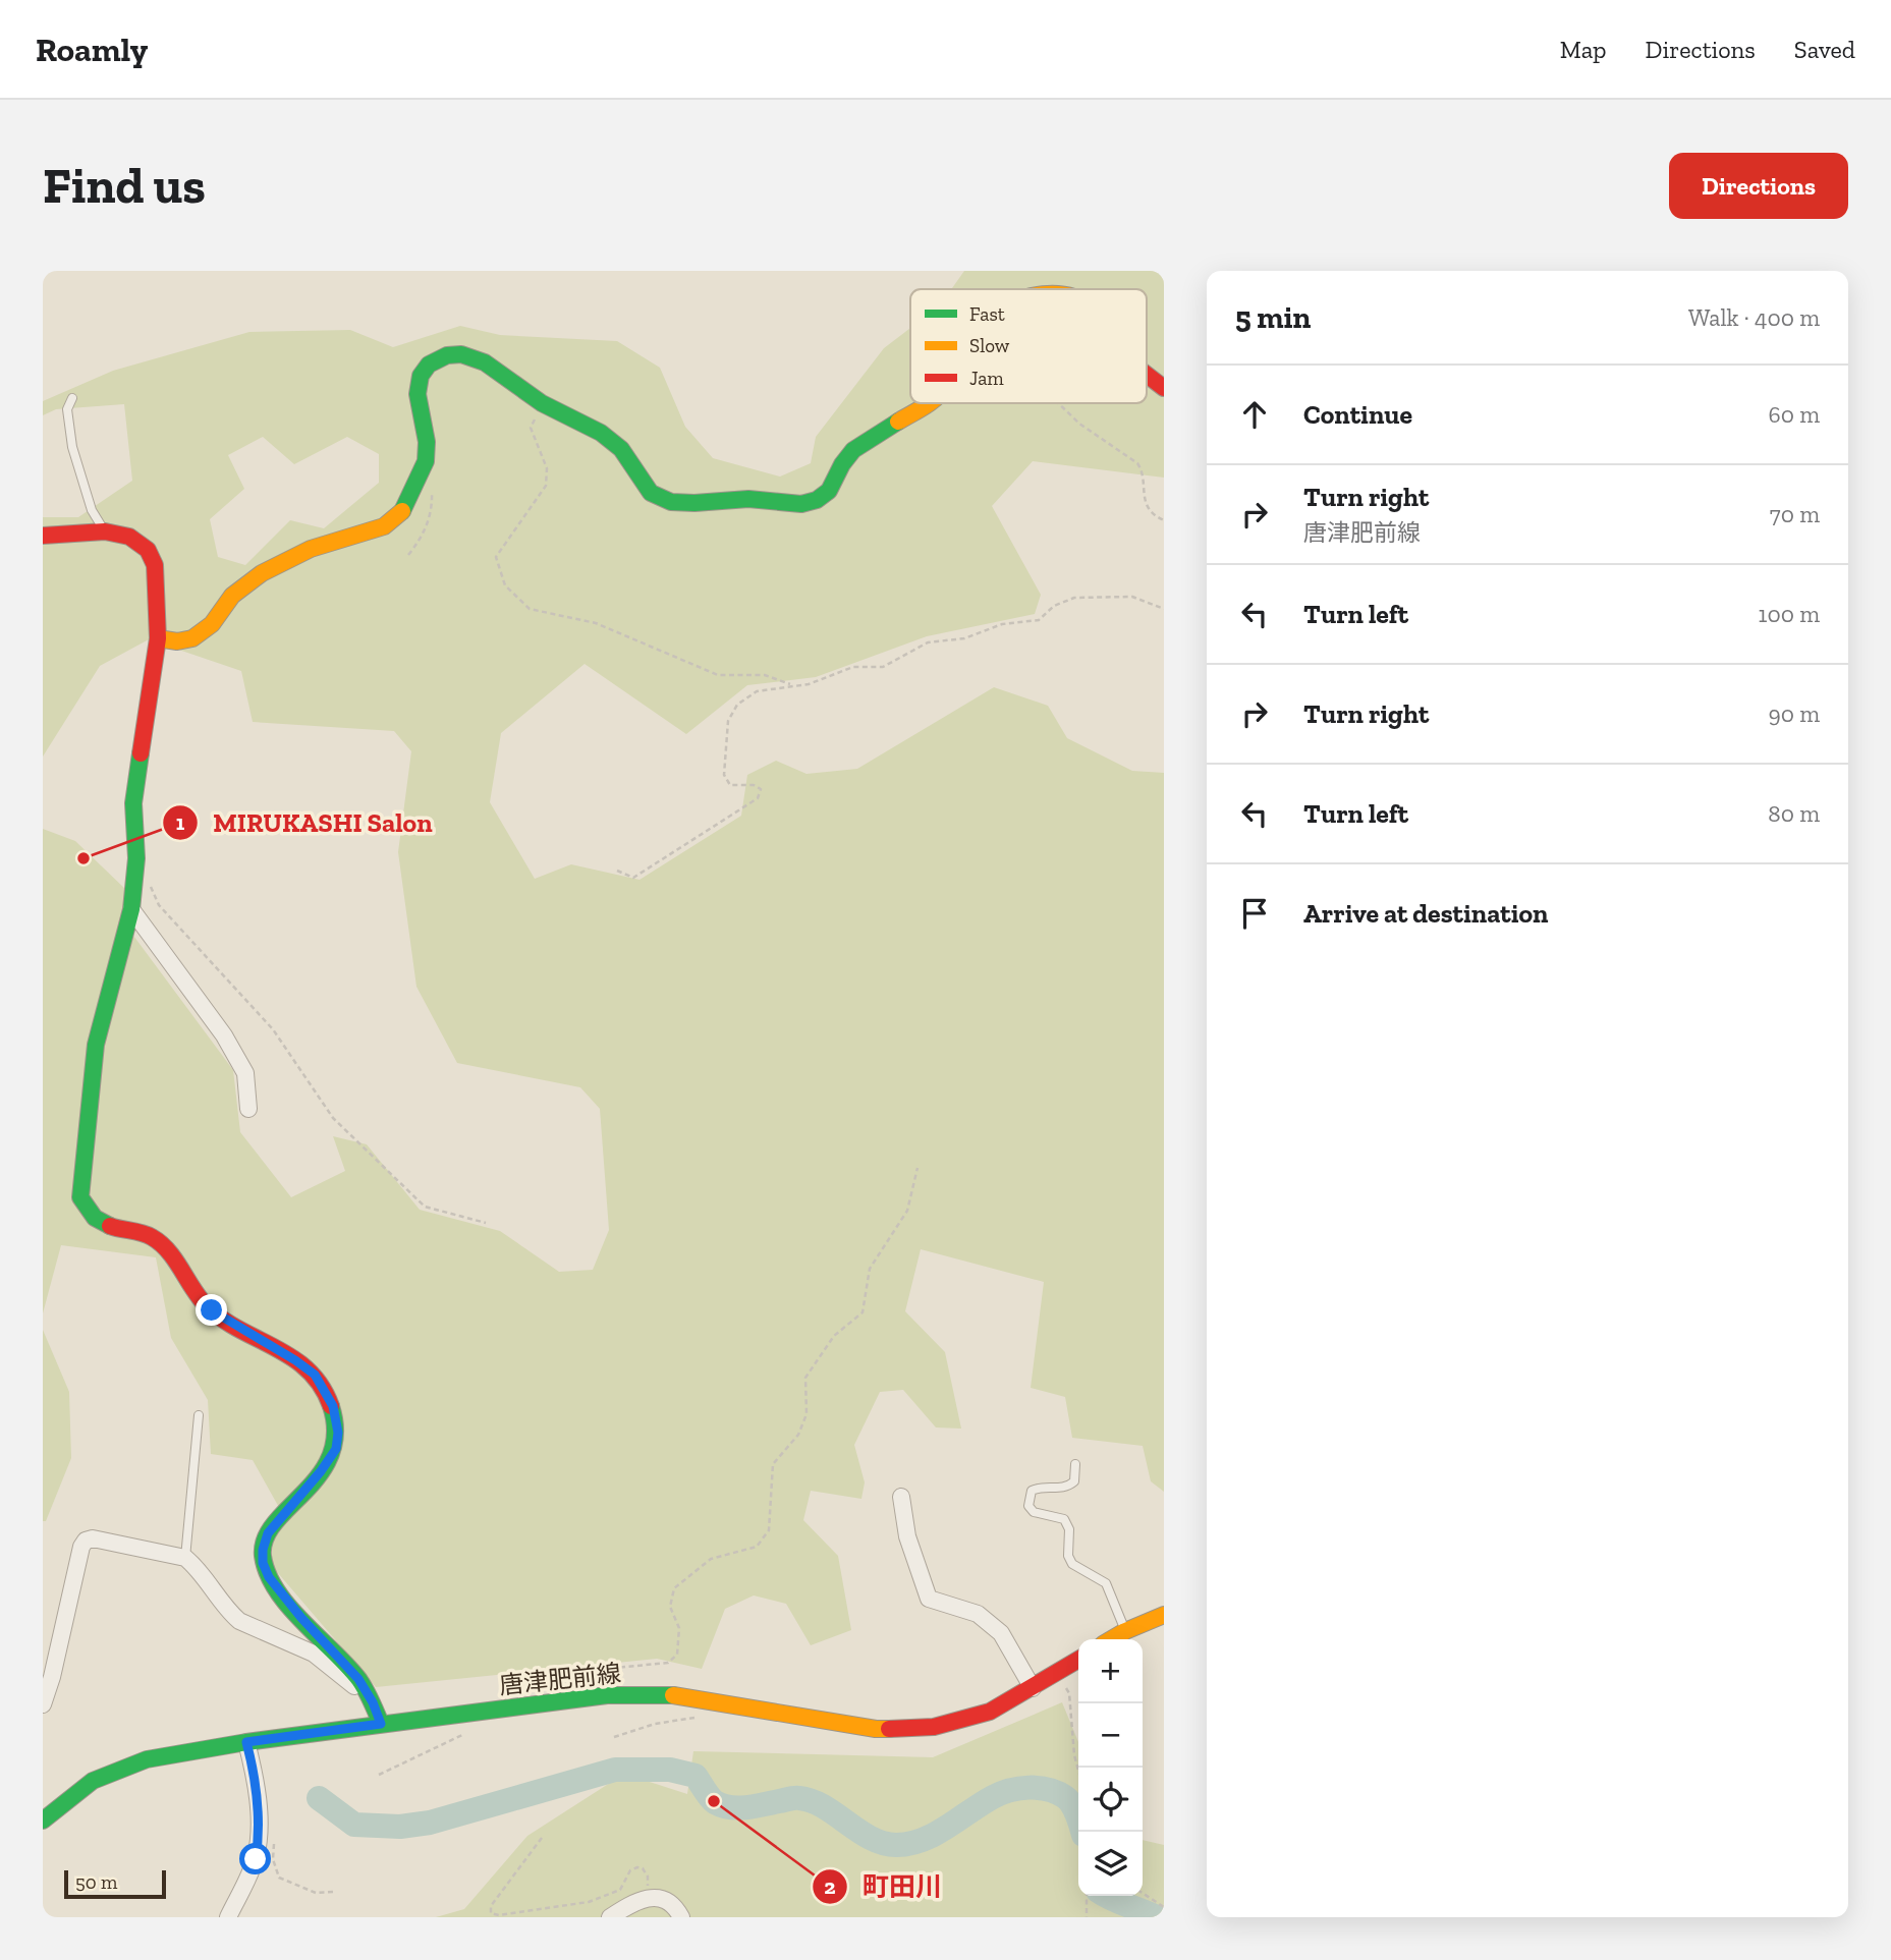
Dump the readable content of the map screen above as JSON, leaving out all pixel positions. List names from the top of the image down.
{
  "streets": {
    "street": ["唐津肥前線"]
  },
  "places": ["MIRUKASHI Salon", "町田川"],
  "legend": ["Fast", "Slow", "Jam"],
  "scale_bar": "50 m",
  "page": {
    "header": "Roamly",
    "nav": ["Map", "Directions", "Saved"],
    "buttons": "Directions",
    "title": "Find us",
    "heading": ["5 min", "Walk · 400 m"],
    "list": [
      ["Continue", "60 m"],
      ["Turn right", "唐津肥前線", "70 m"],
      ["Turn left", "100 m"],
      ["Turn right", "90 m"],
      ["Turn left", "80 m"],
      "Arrive at destination"
    ],
    "map_buttons": ["+", "−"],
    "scale": "50 m"
  }
}
